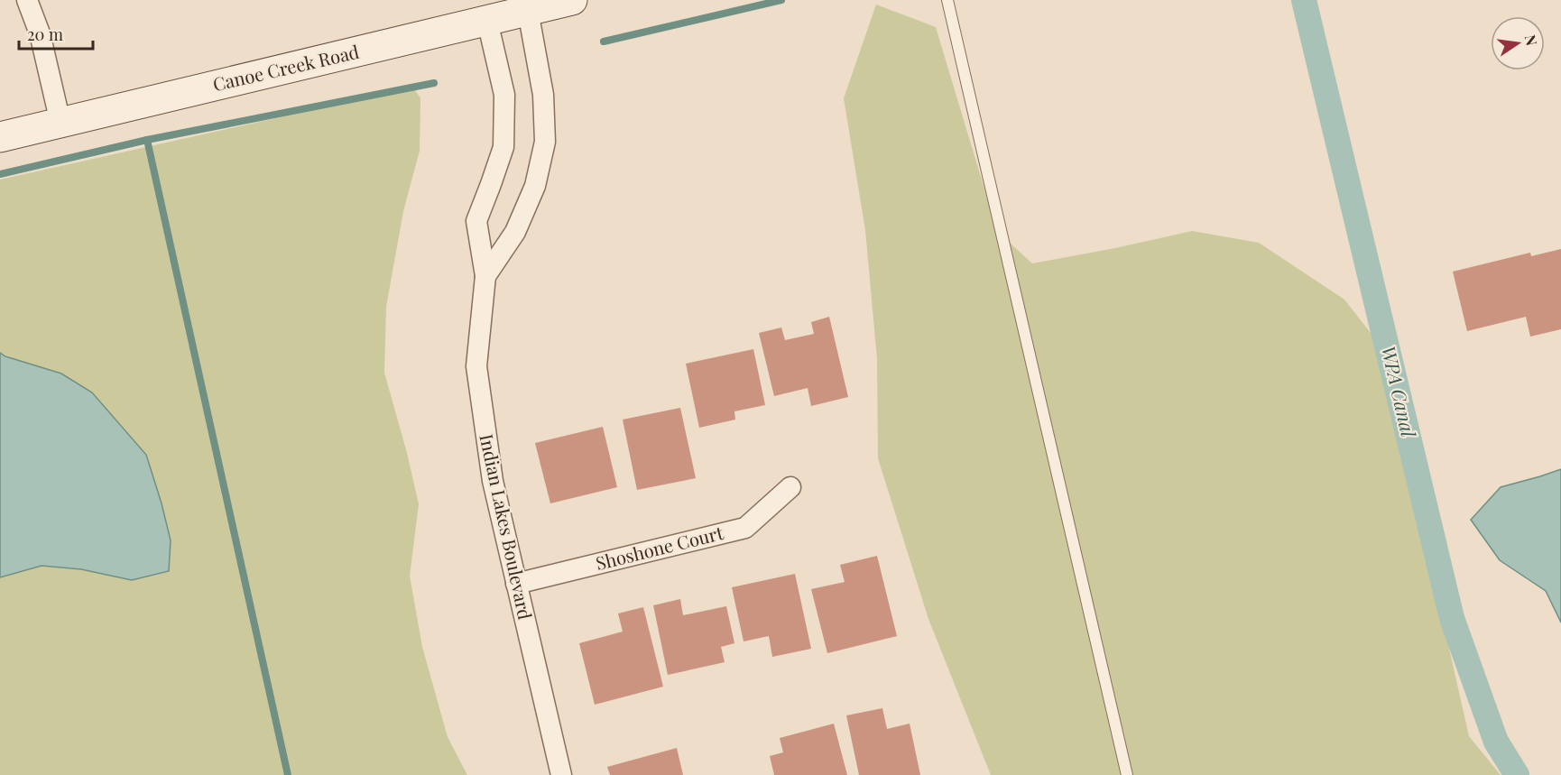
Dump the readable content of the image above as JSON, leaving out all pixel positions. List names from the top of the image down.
{
  "streets": {
    "main road": ["Canoe Creek Road"],
    "street": ["Indian Lakes Boulevard", "Shoshone Court"]
  },
  "crossings": [
    ["Canoe Creek Road", "Indian Lakes Boulevard"],
    ["Indian Lakes Boulevard", "Shoshone Court"]
  ],
  "water": ["WPA Canal"],
  "scale_bar": "20 m",
  "north": "right"
}
